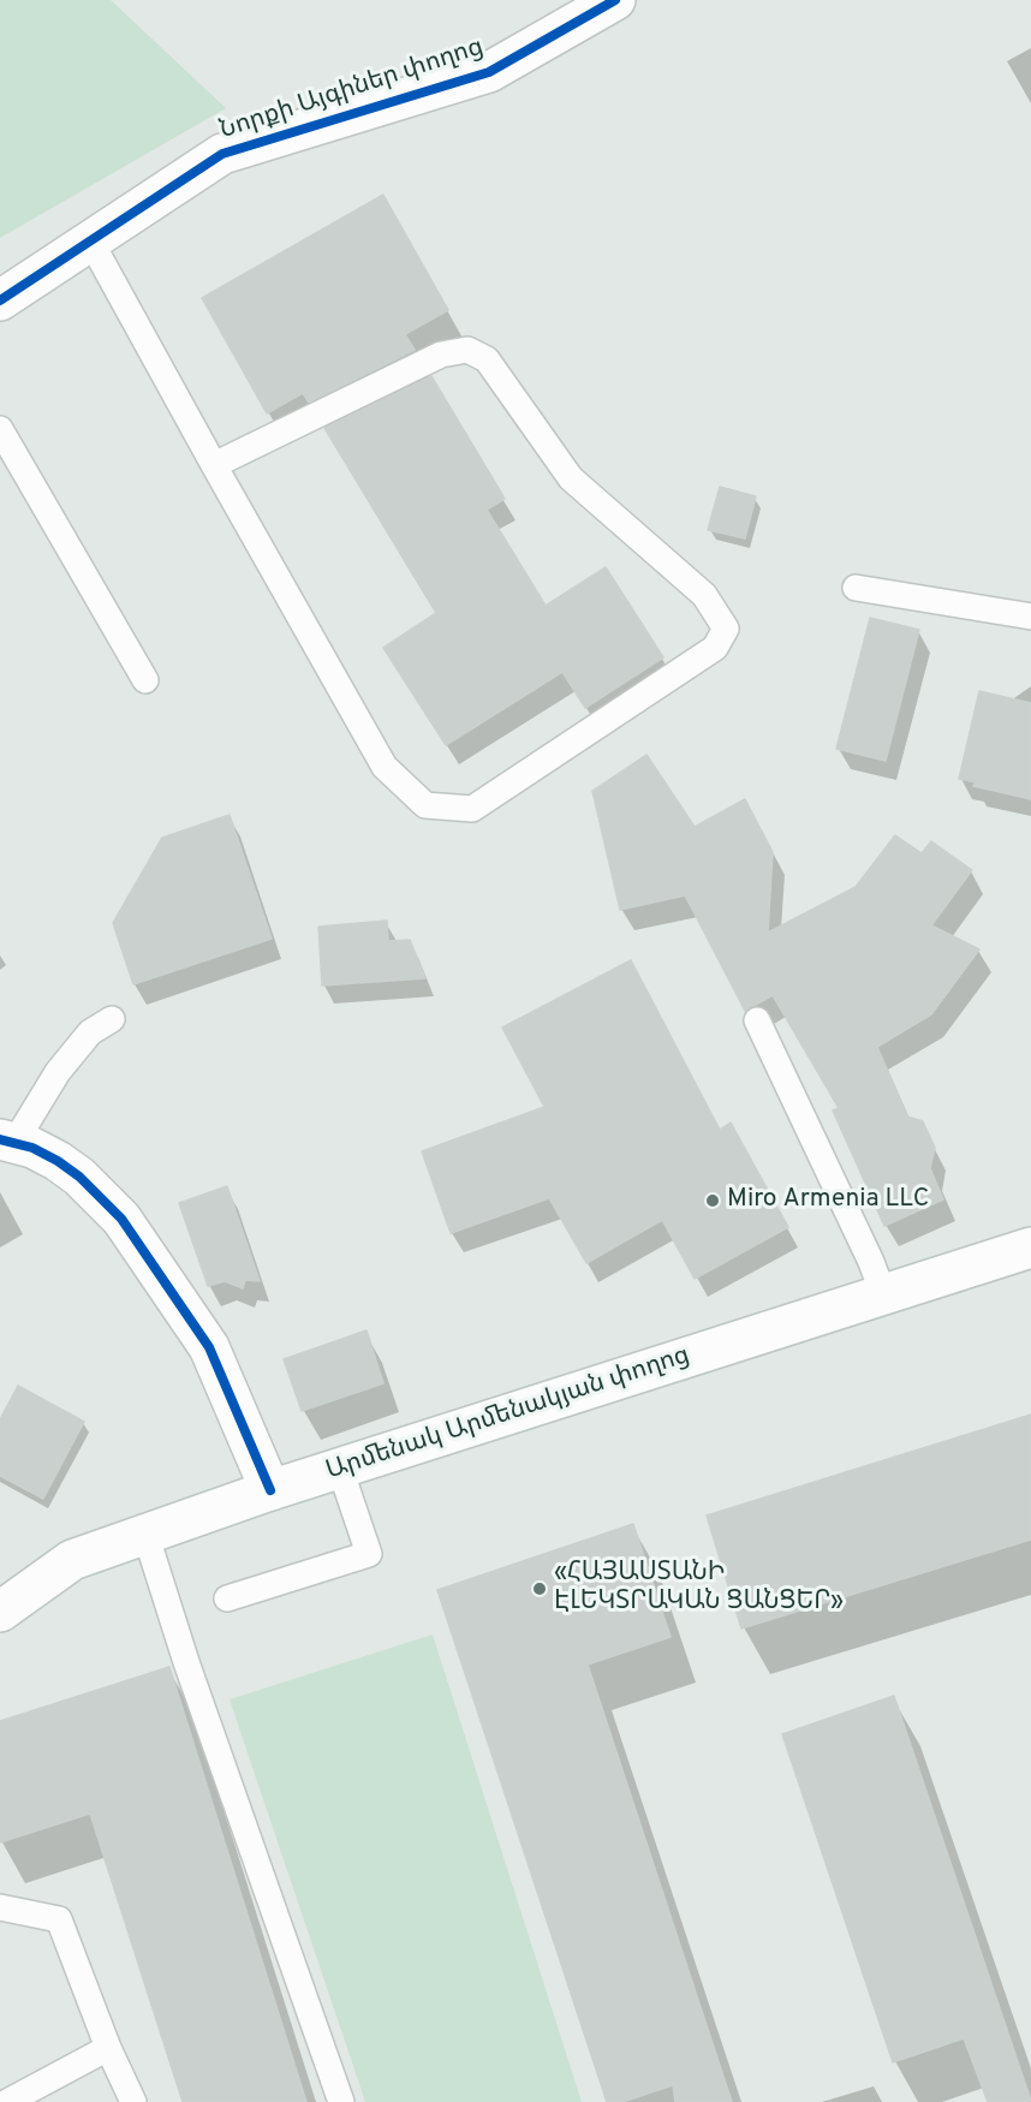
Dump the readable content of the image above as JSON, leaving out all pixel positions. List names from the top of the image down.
{
  "streets": {
    "street": ["Նորքի Այգիներ փողոց", "Արմենակ Արմենակյան փողոց"]
  },
  "places": ["Miro Armenia LLC", "«ՀԱՅԱՍՏԱՆԻ ԷԼԵԿՏՐԱԿԱՆ ՑԱՆՑԵՐ»"]
}
